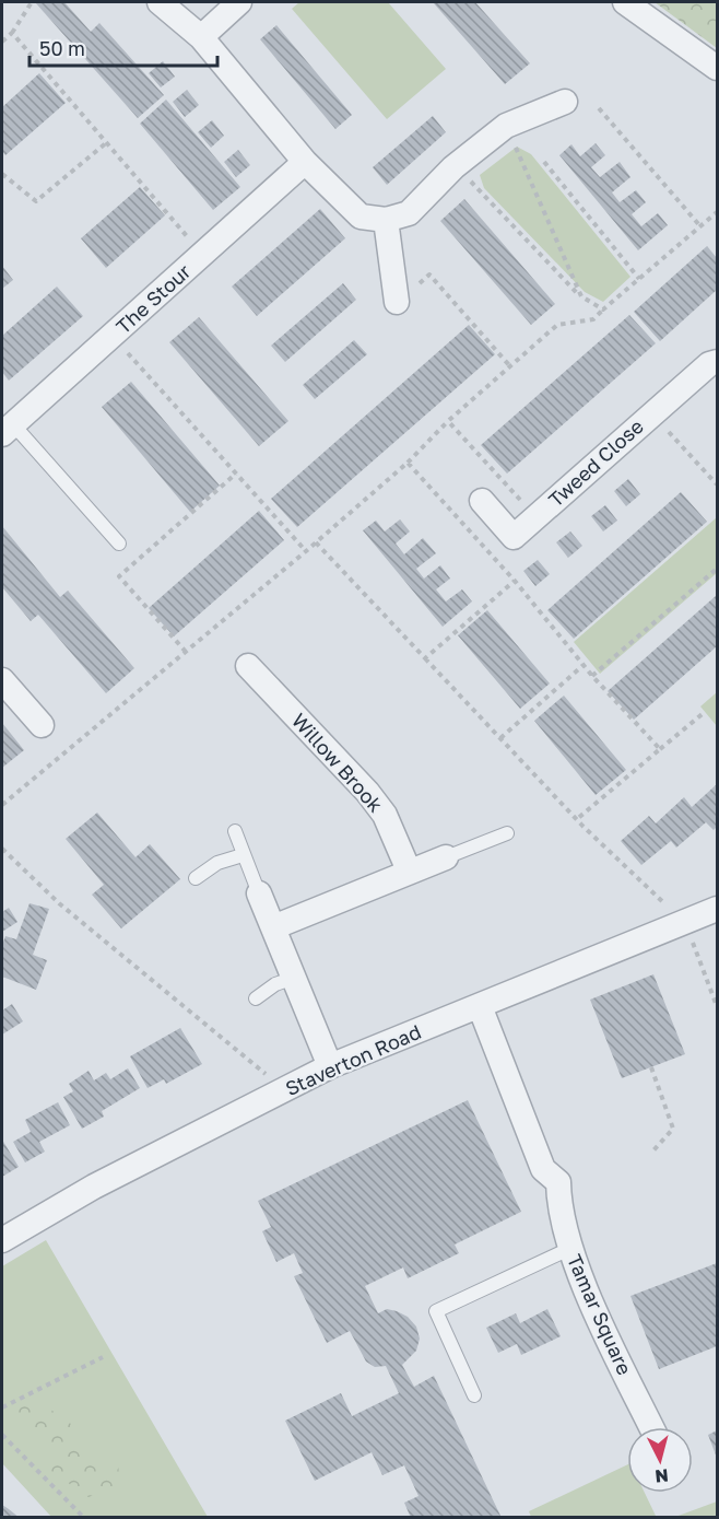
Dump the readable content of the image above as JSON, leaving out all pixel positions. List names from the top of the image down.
{
  "streets": {
    "street": [
      "The Stour",
      "Tweed Close",
      "Willow Brook",
      "Staverton Road",
      "Tamar Square"
    ]
  },
  "crossings": [
    ["Staverton Road", "Tamar Square"]
  ],
  "scale_bar": "50 m",
  "north": "bottom"
}
